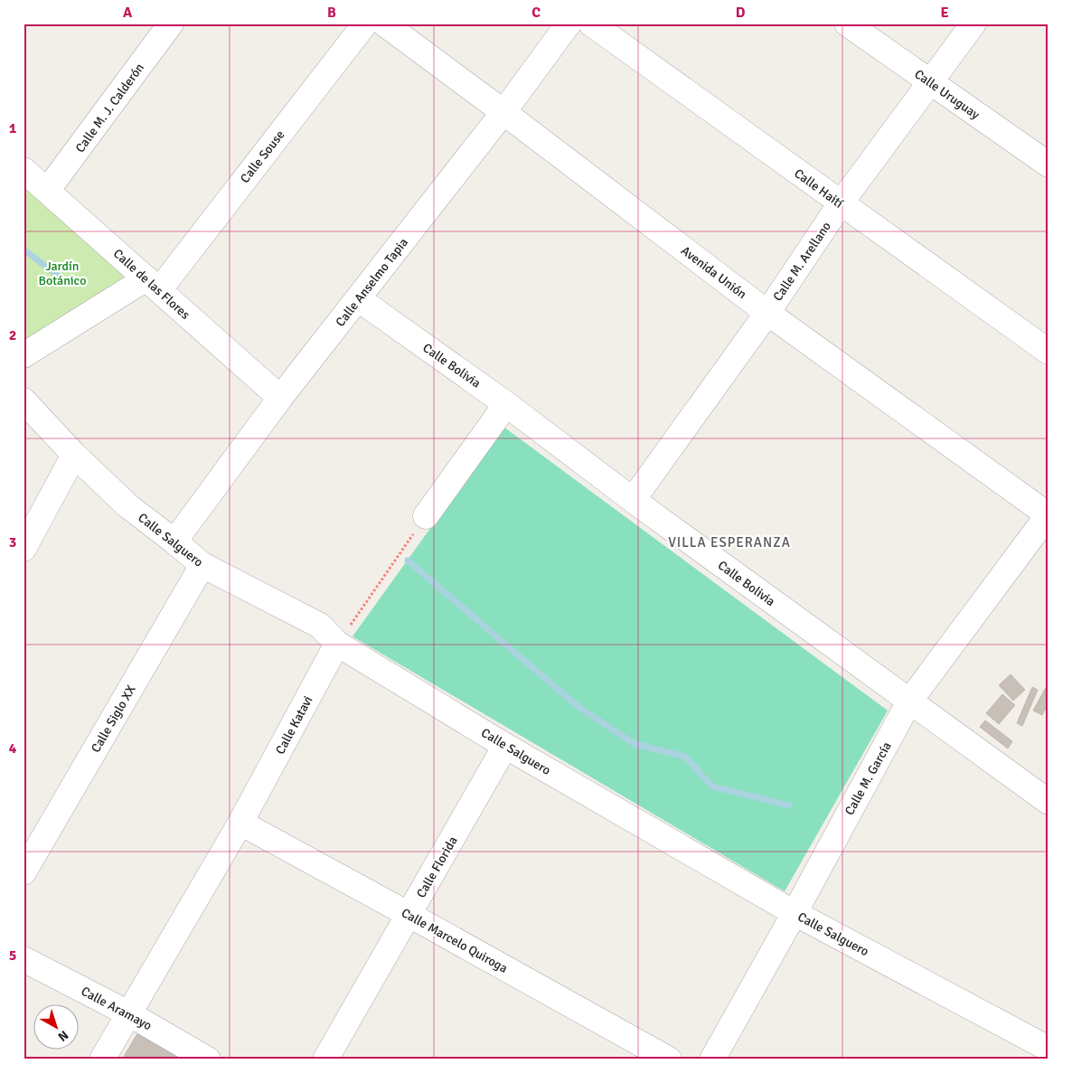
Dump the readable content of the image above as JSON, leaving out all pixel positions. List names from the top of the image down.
{
  "streets": {
    "street": [
      "Calle Uruguay",
      "Calle M. J. Calderón",
      "Calle Souse",
      "Calle Haití",
      "Calle M. Arellano",
      "Avenida Unión",
      "Calle Anselmo Tapia",
      "Calle de las Flores",
      "Calle Bolivia",
      "Calle Salguero",
      "Calle Siglo XX",
      "Calle Katavi",
      "Calle M. García",
      "Calle Florida",
      "Calle Marcelo Quiroga",
      "Calle Aramayo"
    ]
  },
  "crossings": [
    ["Calle Uruguay", "Calle M. Arellano"],
    ["Calle M. J. Calderón", "Calle de las Flores"],
    ["Calle Souse", "Calle de las Flores"],
    ["Calle Haití", "Calle M. Arellano"],
    ["Calle M. Arellano", "Avenida Unión"],
    ["Calle M. Arellano", "Calle Bolivia"],
    ["Avenida Unión", "Calle Anselmo Tapia"],
    ["Avenida Unión", "Calle M. García"],
    ["Calle Anselmo Tapia", "Calle de las Flores"],
    ["Calle Anselmo Tapia", "Calle Bolivia"],
    ["Calle Anselmo Tapia", "Calle Salguero"],
    ["Calle Bolivia", "Calle M. García"],
    ["Calle Salguero", "Calle Siglo XX"],
    ["Calle Salguero", "Calle Katavi"],
    ["Calle Salguero", "Calle M. García"],
    ["Calle Salguero", "Calle Florida"],
    ["Calle Katavi", "Calle Marcelo Quiroga"],
    ["Calle Katavi", "Calle Aramayo"],
    ["Calle Florida", "Calle Marcelo Quiroga"]
  ],
  "districts": ["VILLA ESPERANZA"],
  "parks": ["Jardín Botánico"],
  "north": "bottom right",
  "grid": {
    "columns": [
      "A",
      "B",
      "C",
      "D",
      "E"
    ],
    "rows": [
      "1",
      "2",
      "3",
      "4",
      "5"
    ]
  }
}
